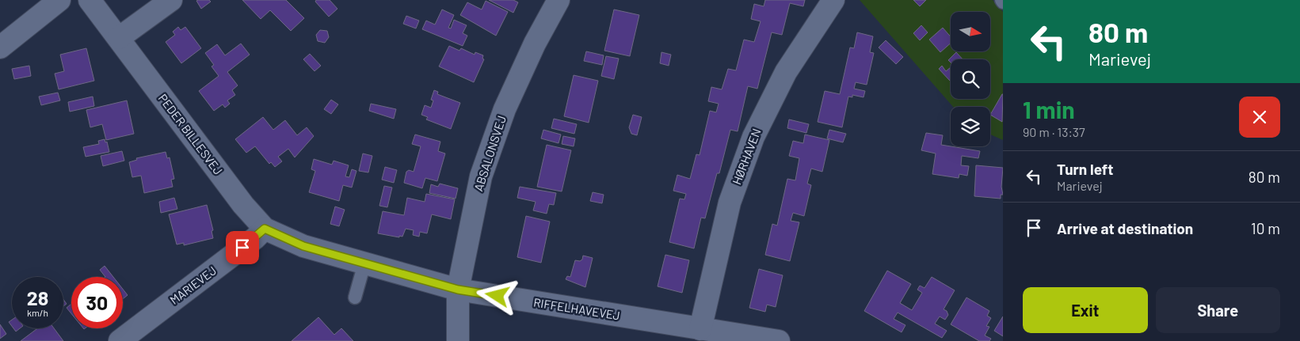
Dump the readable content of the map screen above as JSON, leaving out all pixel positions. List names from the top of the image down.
{
  "streets": {
    "street": [
      "PEDER BILLESVEJ",
      "ABSALONSVEJ",
      "HØRHAVEN",
      "MARIEVEJ",
      "RIFFELHAVEVEJ"
    ]
  },
  "crossings": [
    ["PEDER BILLESVEJ", "MARIEVEJ"],
    ["PEDER BILLESVEJ", "RIFFELHAVEVEJ"],
    ["ABSALONSVEJ", "RIFFELHAVEVEJ"],
    ["HØRHAVEN", "RIFFELHAVEVEJ"],
    ["MARIEVEJ", "RIFFELHAVEVEJ"]
  ],
  "north": "right",
  "page": {
    "turn": ["80 m", "Marievej"],
    "heading": ["1 min", "90 m · 13:37"],
    "list": [
      {
        "name": "Turn left",
        "note": "Marievej",
        "value": "80 m"
      },
      {
        "name": "Arrive at destination",
        "value": "10 m"
      }
    ],
    "speed": "28 km/h",
    "limit": "30",
    "buttons": ["Exit", "Share"]
  }
}
